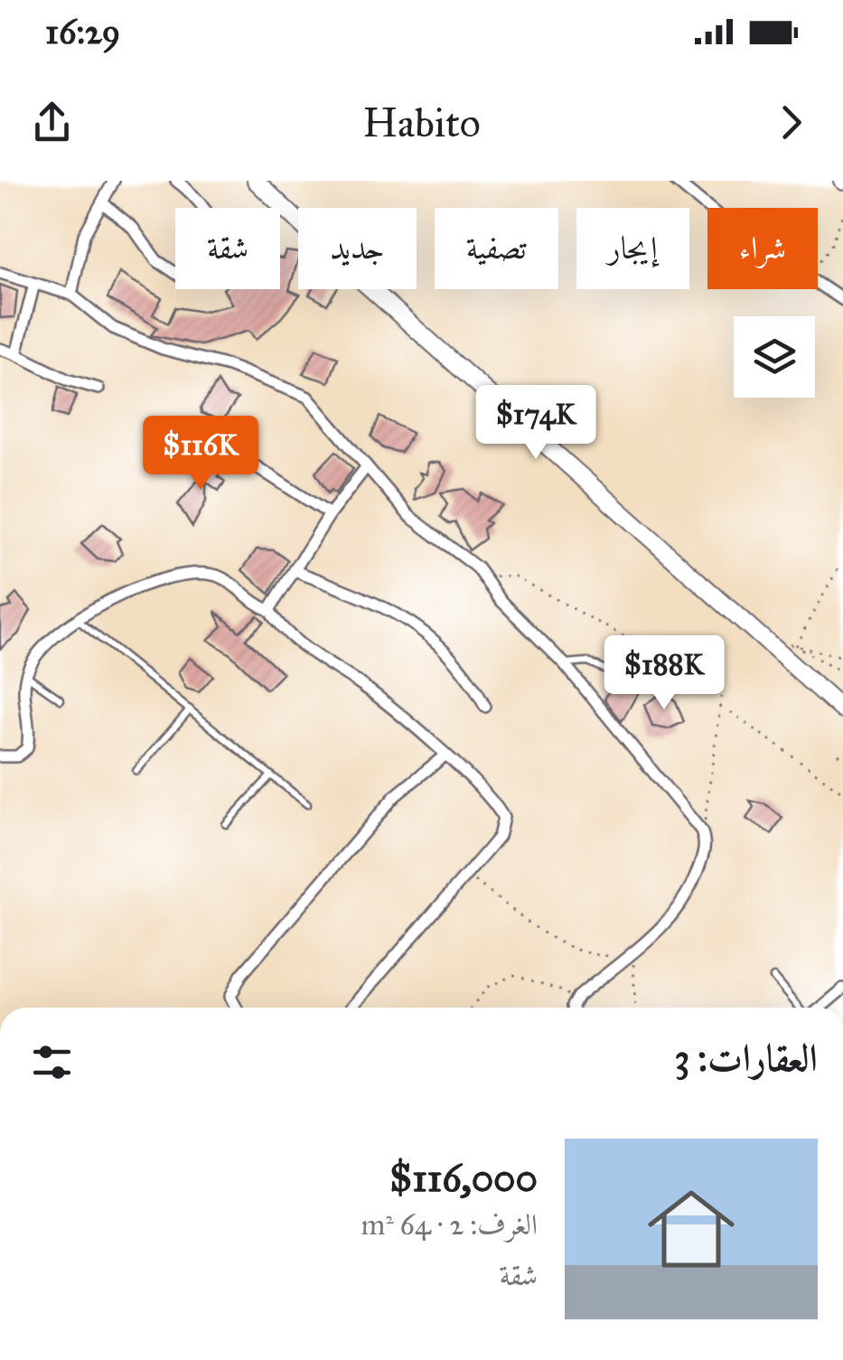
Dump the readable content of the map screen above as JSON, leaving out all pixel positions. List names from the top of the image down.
{
  "page": {
    "status": "16:29",
    "header": "Habito",
    "chip": [
      "شراء",
      "إيجار",
      "تصفية",
      "جديد",
      "شقة"
    ],
    "price": ["$174K", "$116K", "$188K"],
    "heading": "العقارات: 3",
    "list": [
      {
        "name": "$116,000",
        "note": "الغرف: 2 · 64 m² · شقة"
      }
    ]
  }
}
